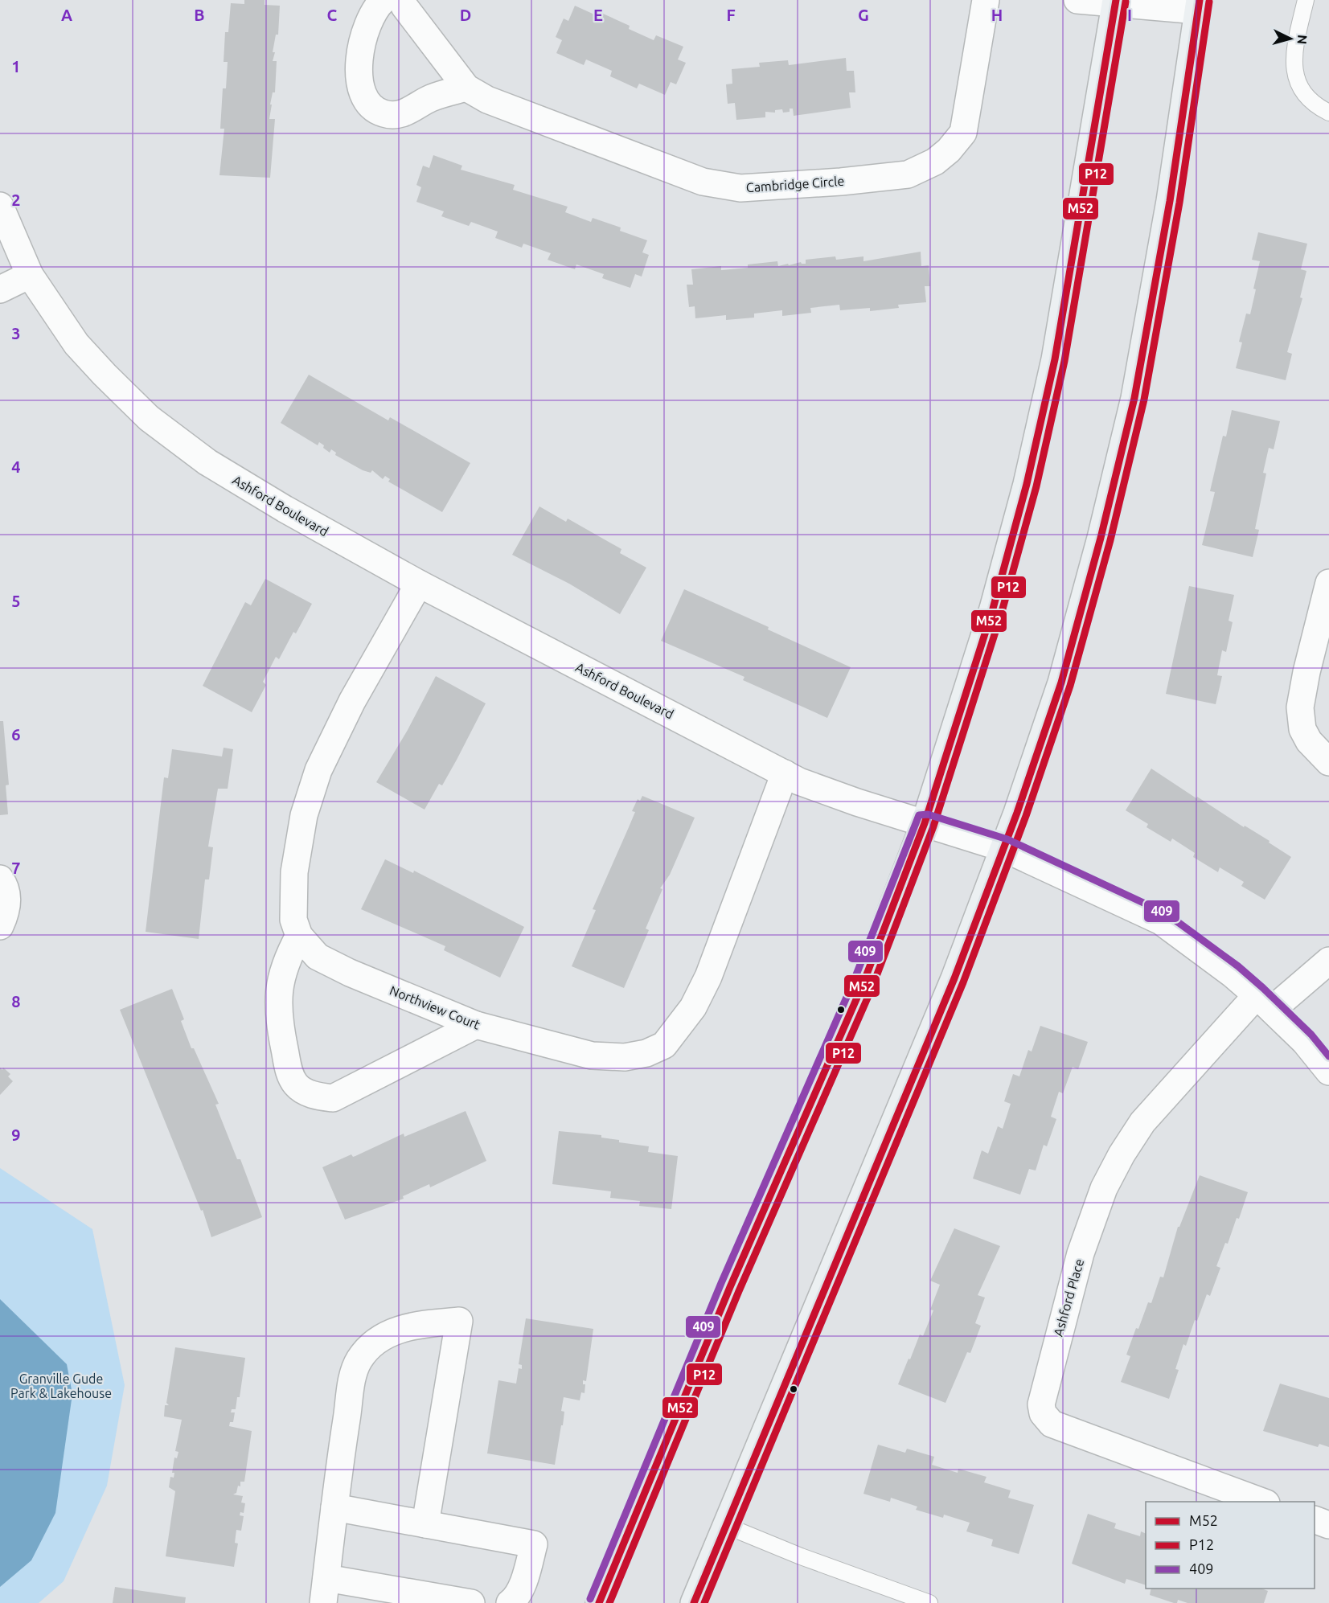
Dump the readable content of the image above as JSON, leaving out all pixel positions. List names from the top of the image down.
{
  "streets": {
    "street": [
      "Cambridge Circle",
      "Ashford Boulevard",
      "Northview Court",
      "Ashford Place"
    ]
  },
  "crossings": [
    ["Ashford Boulevard", "Northview Court"],
    ["Ashford Boulevard", "Ashford Place"]
  ],
  "parks": ["Granville Gude Park & Lakehouse"],
  "lines": ["transit line M52", "transit line P12", "transit line 409"],
  "legend": ["M52", "P12", "409"],
  "north": "right",
  "grid": {
    "columns": [
      "A",
      "B",
      "C",
      "D",
      "E",
      "F",
      "G",
      "H",
      "I"
    ],
    "rows": [
      "1",
      "2",
      "3",
      "4",
      "5",
      "6",
      "7",
      "8",
      "9"
    ]
  }
}
